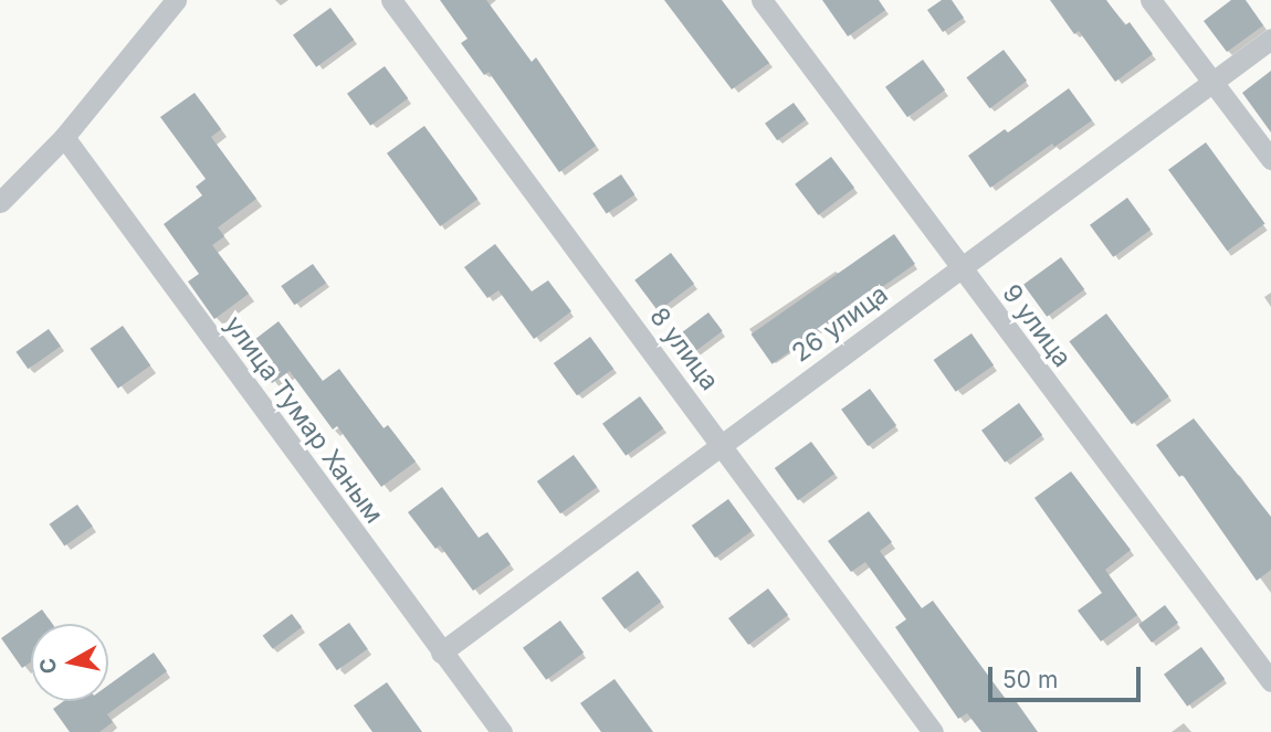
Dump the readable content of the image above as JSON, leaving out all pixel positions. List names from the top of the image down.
{
  "streets": {
    "street": [
      "26 улица",
      "9 улица",
      "8 улица",
      "улица Тумар Ханым"
    ]
  },
  "crossings": [
    ["26 улица", "9 улица"],
    ["26 улица", "8 улица"],
    ["26 улица", "улица Тумар Ханым"]
  ],
  "scale_bar": "50 m",
  "north": "left"
}
